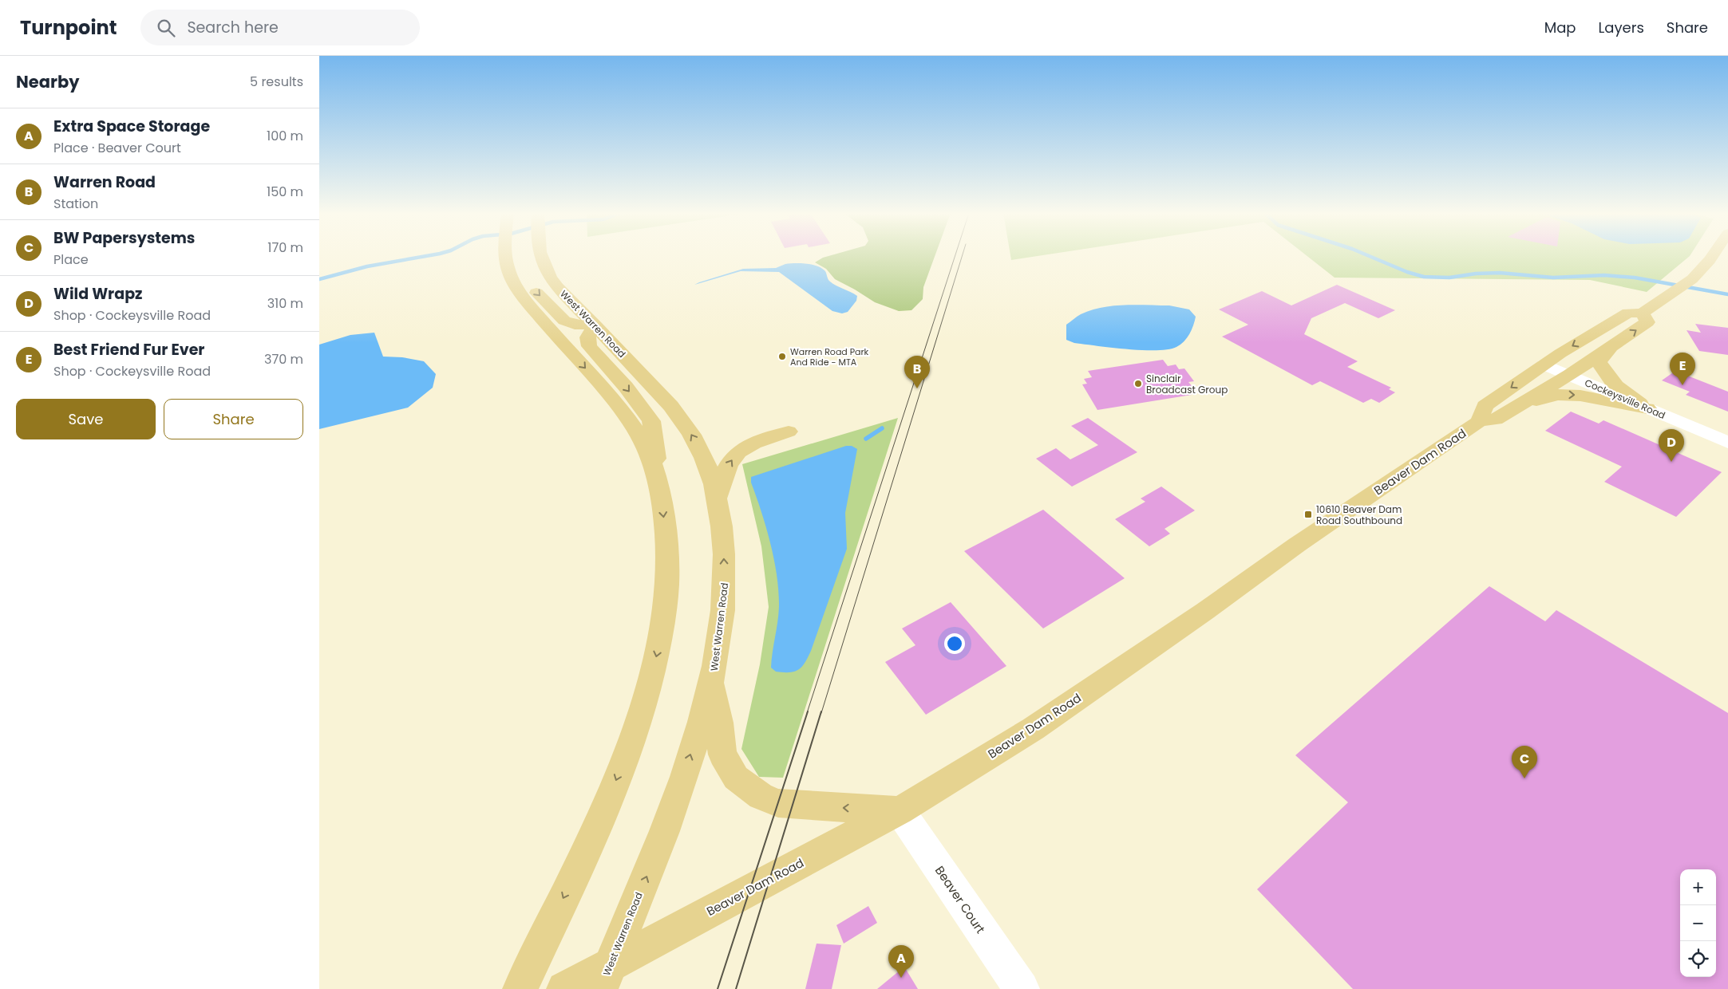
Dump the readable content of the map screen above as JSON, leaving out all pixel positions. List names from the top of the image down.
{
  "streets": {
    "main road": ["West Warren Road", "Beaver Dam Road"],
    "street": ["Cockeysville Road", "Beaver Court"]
  },
  "crossings": [
    ["West Warren Road", "Beaver Dam Road"],
    ["Cockeysville Road", "Beaver Dam Road"],
    ["Beaver Dam Road", "Beaver Court"]
  ],
  "places": {
    "other": ["Warren Road Park And Ride - MTA", "Sinclair Broadcast Group"],
    "transit": ["10610 Beaver Dam Road Southbound"]
  },
  "page": {
    "header": "Turnpoint",
    "search": "Search here",
    "nav": ["Map", "Layers", "Share"],
    "heading": ["Nearby", "5 results"],
    "list": [
      {
        "mark": "A",
        "name": "Extra Space Storage",
        "note": "Place · Beaver Court",
        "value": "100 m"
      },
      {
        "mark": "B",
        "name": "Warren Road",
        "note": "Station",
        "value": "150 m"
      },
      {
        "mark": "C",
        "name": "BW Papersystems",
        "note": "Place",
        "value": "170 m"
      },
      {
        "mark": "D",
        "name": "Wild Wrapz",
        "note": "Shop · Cockeysville Road",
        "value": "310 m"
      },
      {
        "mark": "E",
        "name": "Best Friend Fur Ever",
        "note": "Shop · Cockeysville Road",
        "value": "370 m"
      }
    ],
    "pins": [
      "E",
      "B",
      "D",
      "C",
      "A"
    ],
    "buttons": ["Save", "Share"],
    "map_buttons": ["+", "−"]
  }
}
